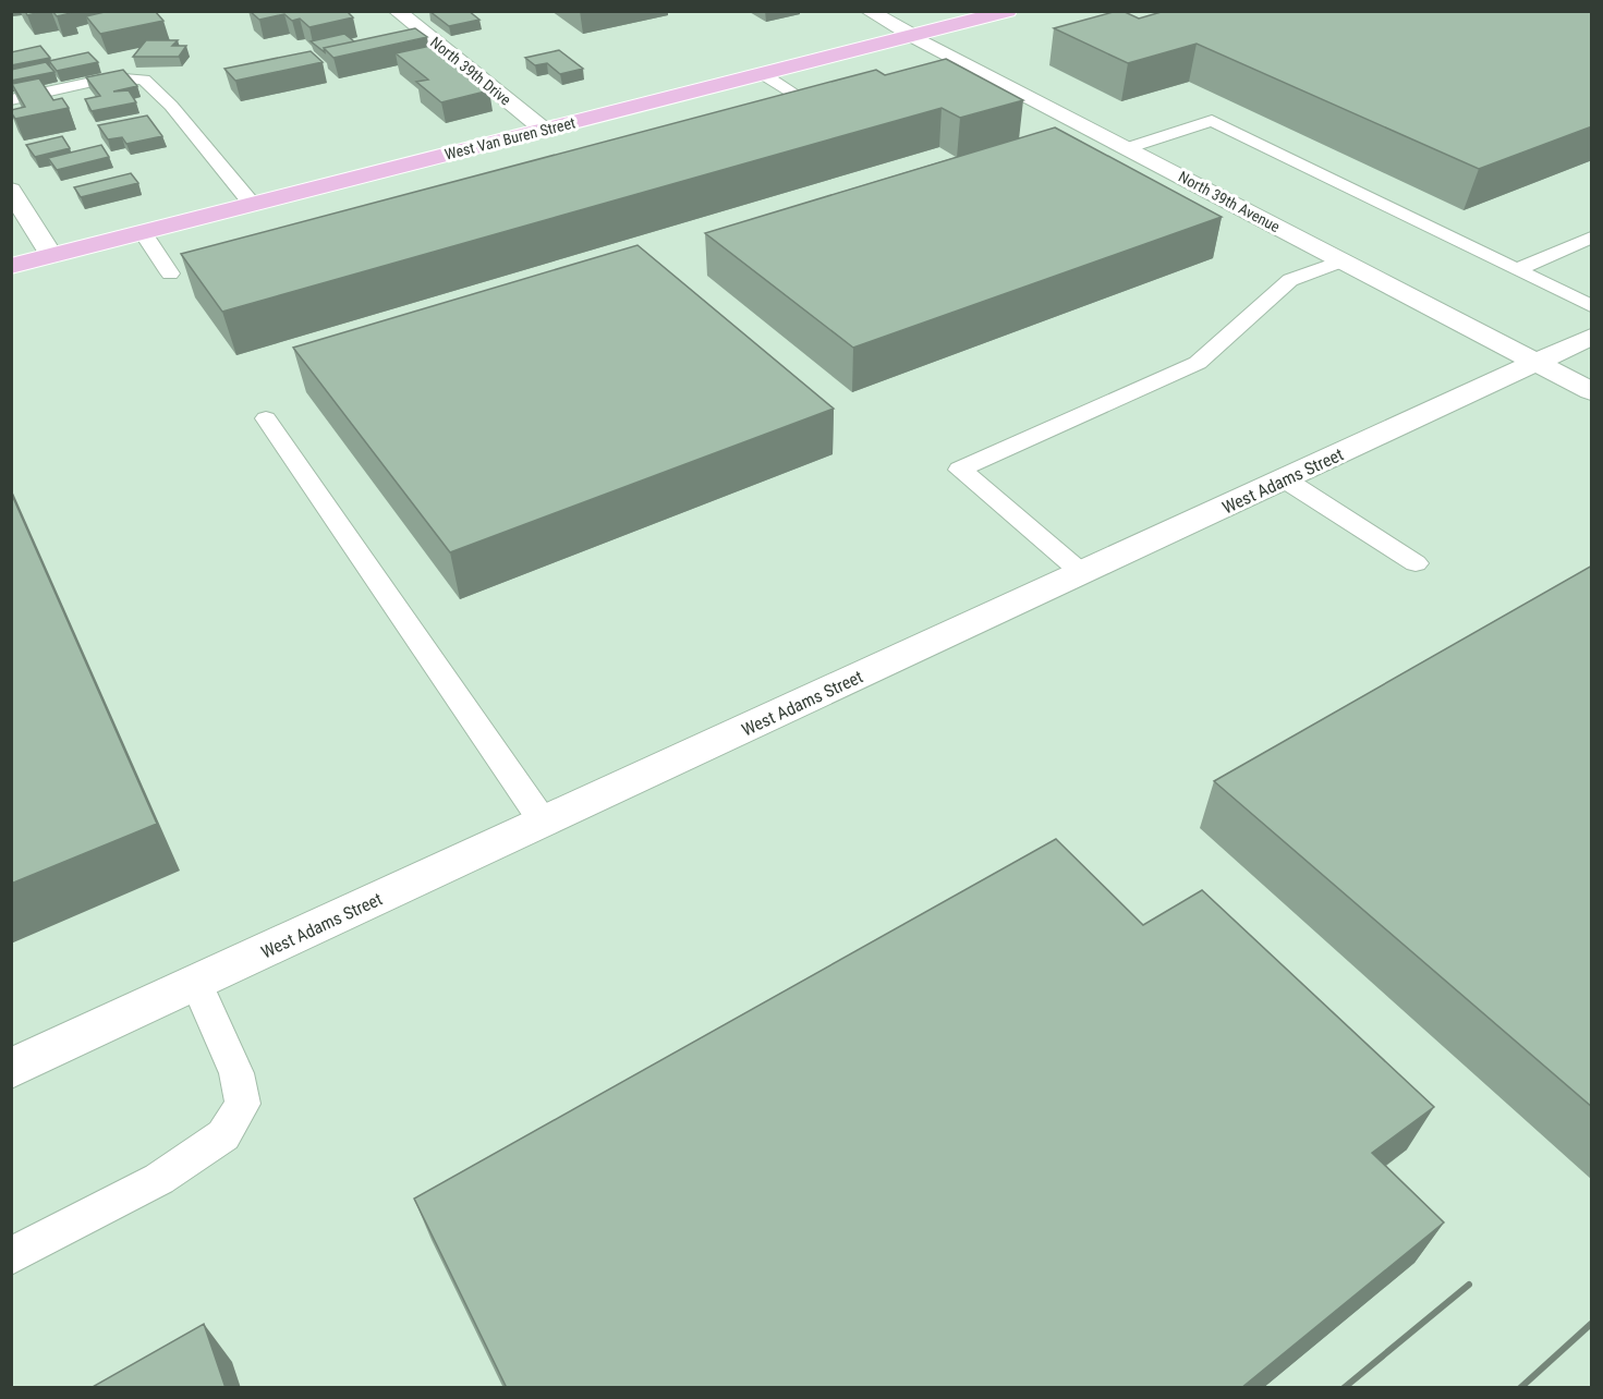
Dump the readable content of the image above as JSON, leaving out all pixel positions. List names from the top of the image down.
{
  "streets": {
    "main road": ["West Van Buren Street"],
    "street": ["North 39th Drive", "North 39th Avenue", "West Adams Street"]
  },
  "crossings": [
    ["North 39th Drive", "West Van Buren Street"],
    ["West Van Buren Street", "North 39th Avenue"],
    ["North 39th Avenue", "West Adams Street"]
  ]
}
